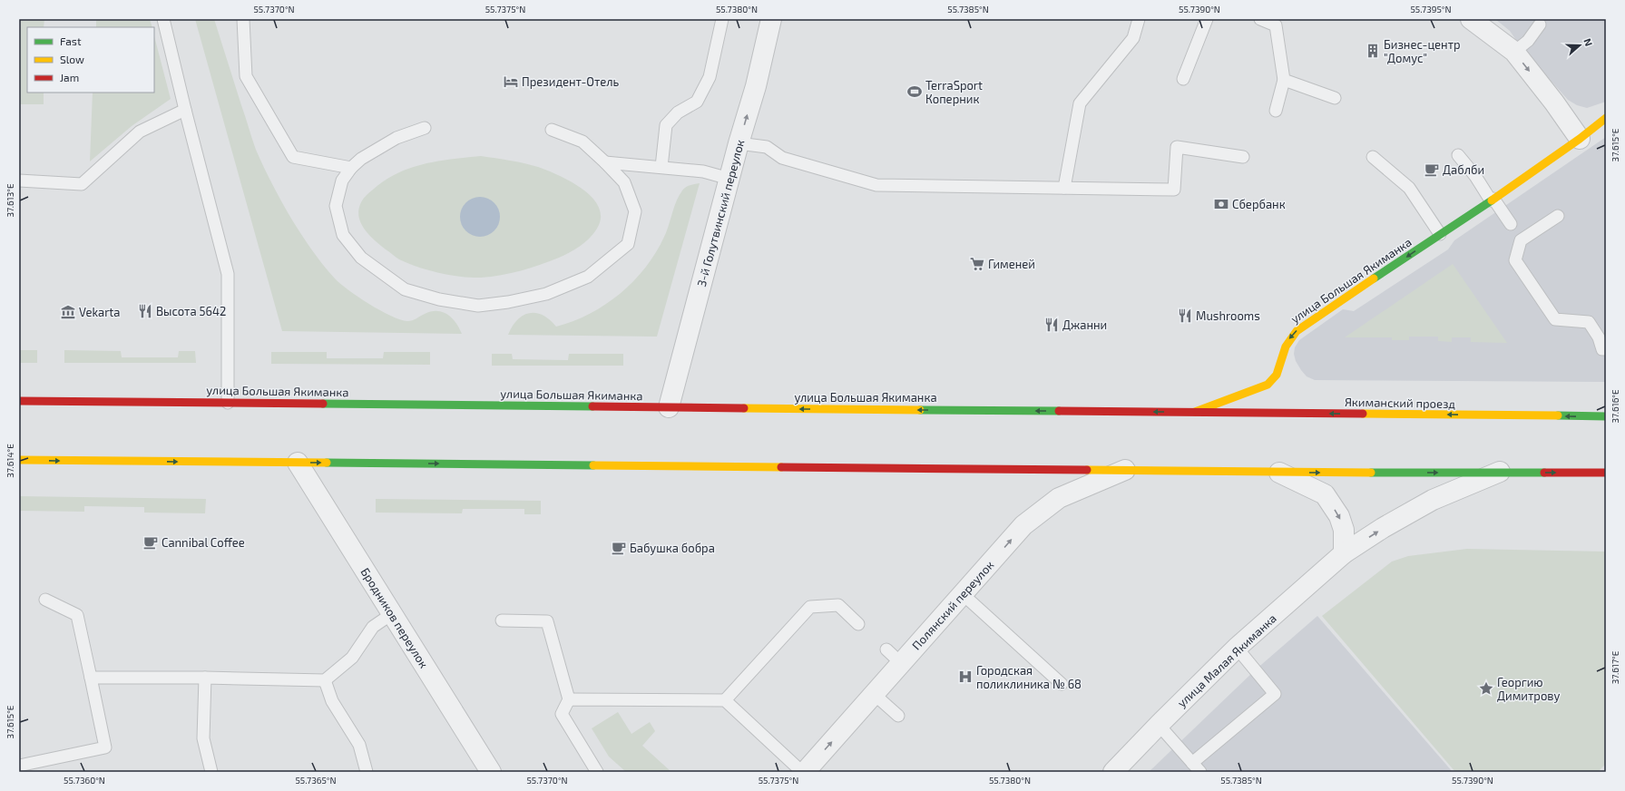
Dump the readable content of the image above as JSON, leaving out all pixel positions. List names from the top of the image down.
{
  "streets": {
    "main road": ["улица Большая Якиманка", "Якиманский проезд"],
    "street": [
      "3-й Голутвинский переулок",
      "Полянский переулок",
      "Бродников переулок",
      "улица Малая Якиманка"
    ]
  },
  "crossings": [
    ["3-й Голутвинский переулок", "улица Большая Якиманка"],
    ["улица Большая Якиманка", "Якиманский проезд"]
  ],
  "one_way": ["Полянский переулок", "улица Малая Якиманка"],
  "places": {
    "building": ["Бизнес-центр \"Домус\""],
    "hotel": ["Президент-Отель"],
    "sports": ["TerraSport Коперник"],
    "cafe": ["Даблби", "Cannibal Coffee", "Бабушка бобра"],
    "bank": ["Сбербанк"],
    "supermarket": ["Гименей"],
    "restaurant": ["Высота 5642", "Mushrooms", "Джанни"],
    "museum": ["Vekarta"],
    "hospital": ["Городская поликлиника № 68"],
    "place": ["Георгию Димитрову"]
  },
  "legend": ["Fast", "Slow", "Jam"],
  "north": "right",
  "coordinates": [
    "55.7370°N",
    "55.7375°N",
    "55.7380°N",
    "55.7385°N",
    "55.7390°N",
    "55.7395°N",
    "37.615°E",
    "37.613°E",
    "37.616°E",
    "37.614°E",
    "37.617°E",
    "55.7360°N",
    "55.7365°N"
  ]
}
